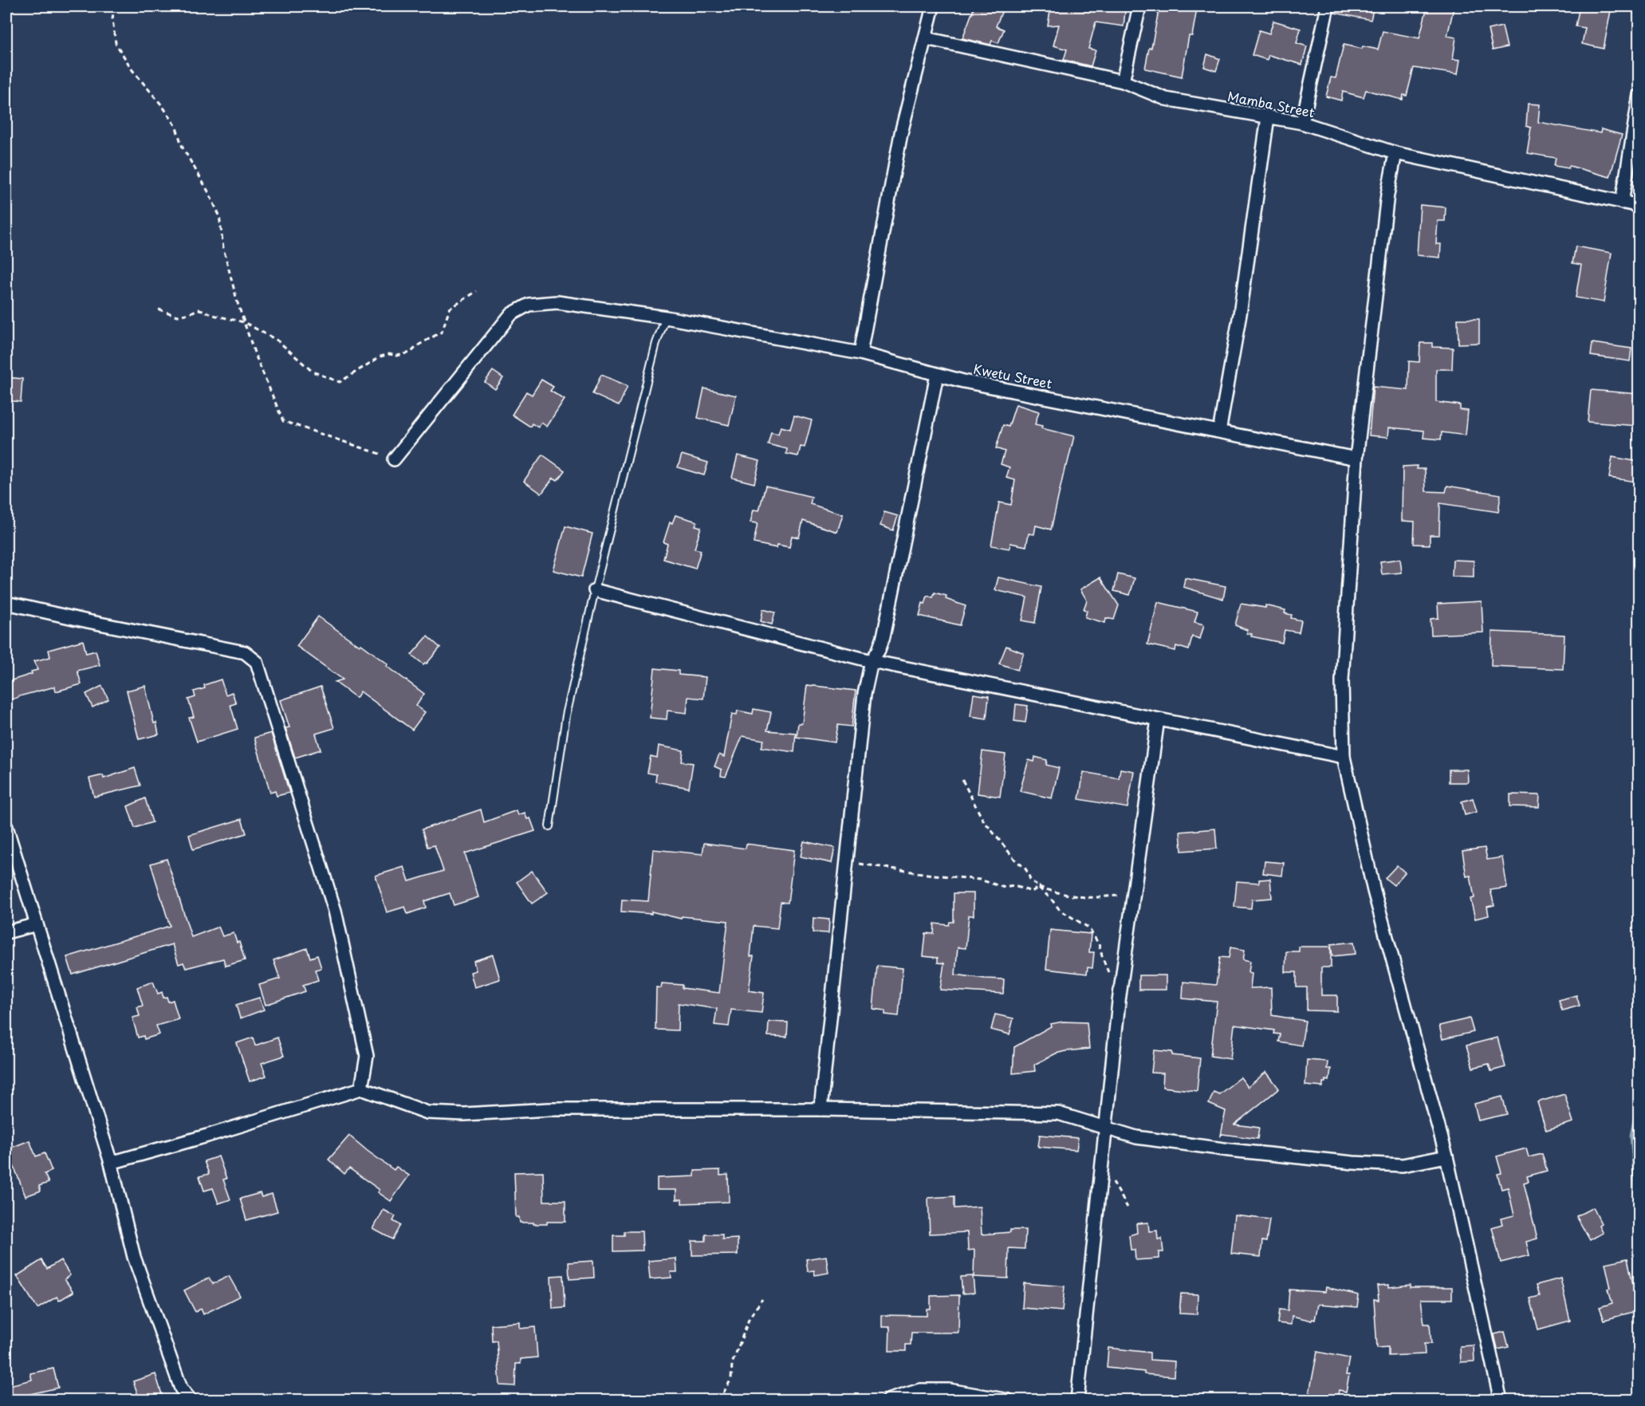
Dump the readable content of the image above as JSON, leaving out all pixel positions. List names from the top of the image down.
{
  "streets": {
    "street": ["Mamba Street", "Kwetu Street"]
  }
}
